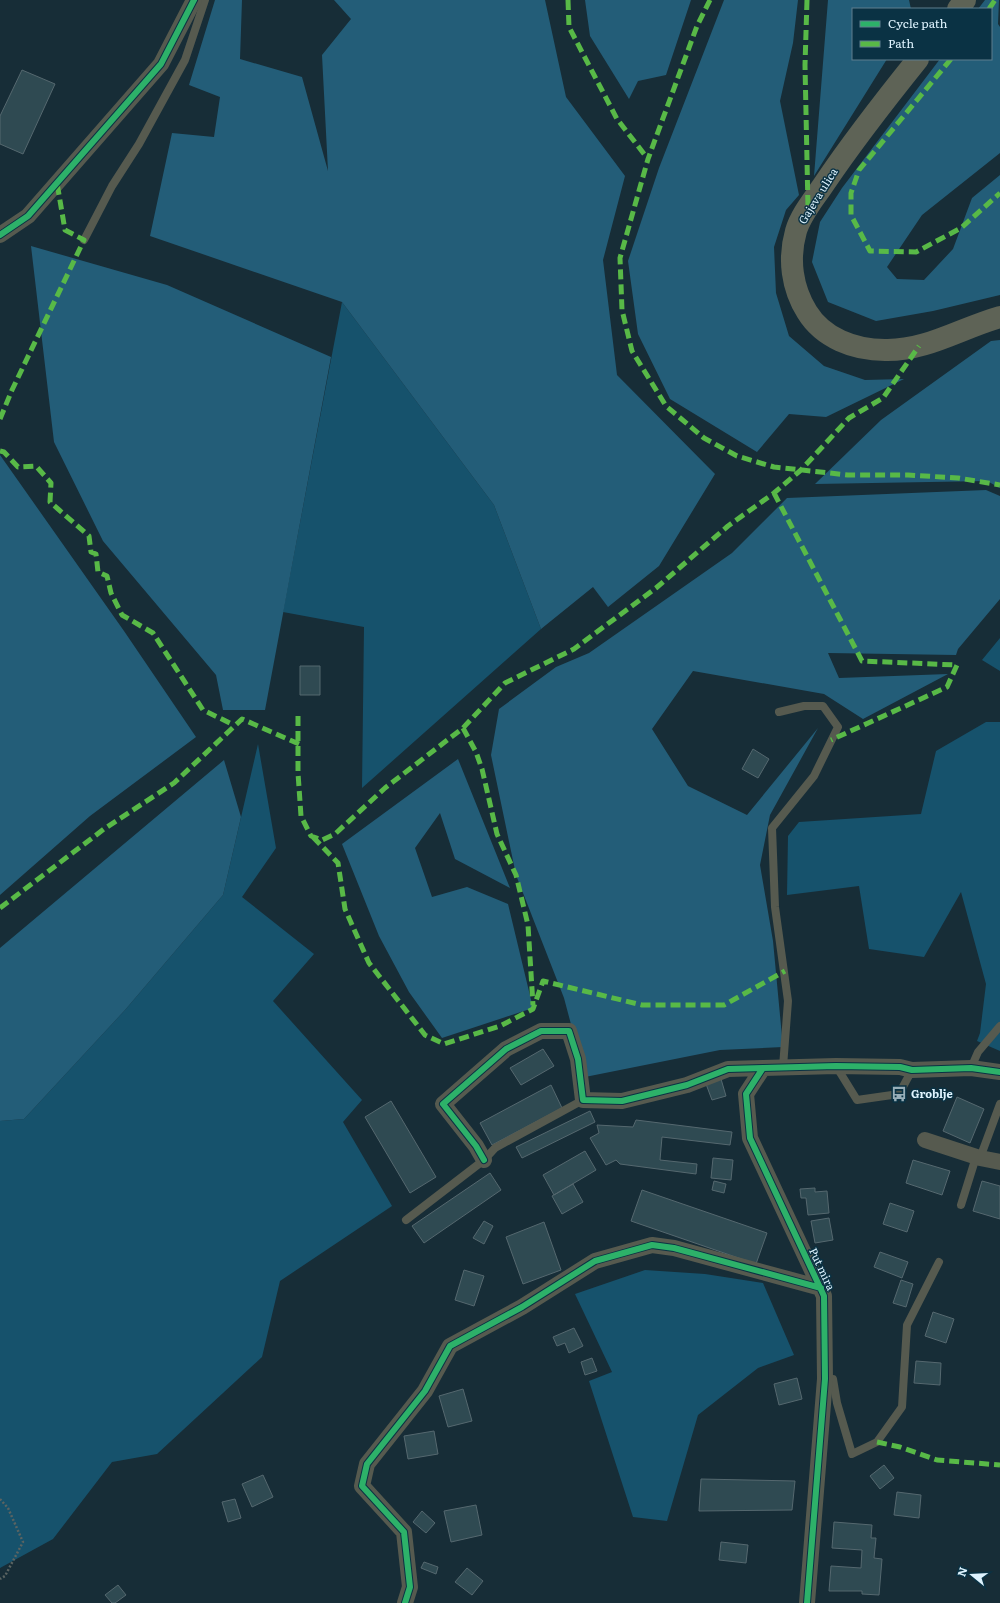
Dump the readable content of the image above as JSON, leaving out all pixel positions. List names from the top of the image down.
{
  "streets": {
    "main road": ["Gajeva ulica"],
    "street": ["Put mira"]
  },
  "places": {
    "bus stop": ["Groblje"]
  },
  "legend": ["Cycle path", "Path"],
  "north": "left"
}
